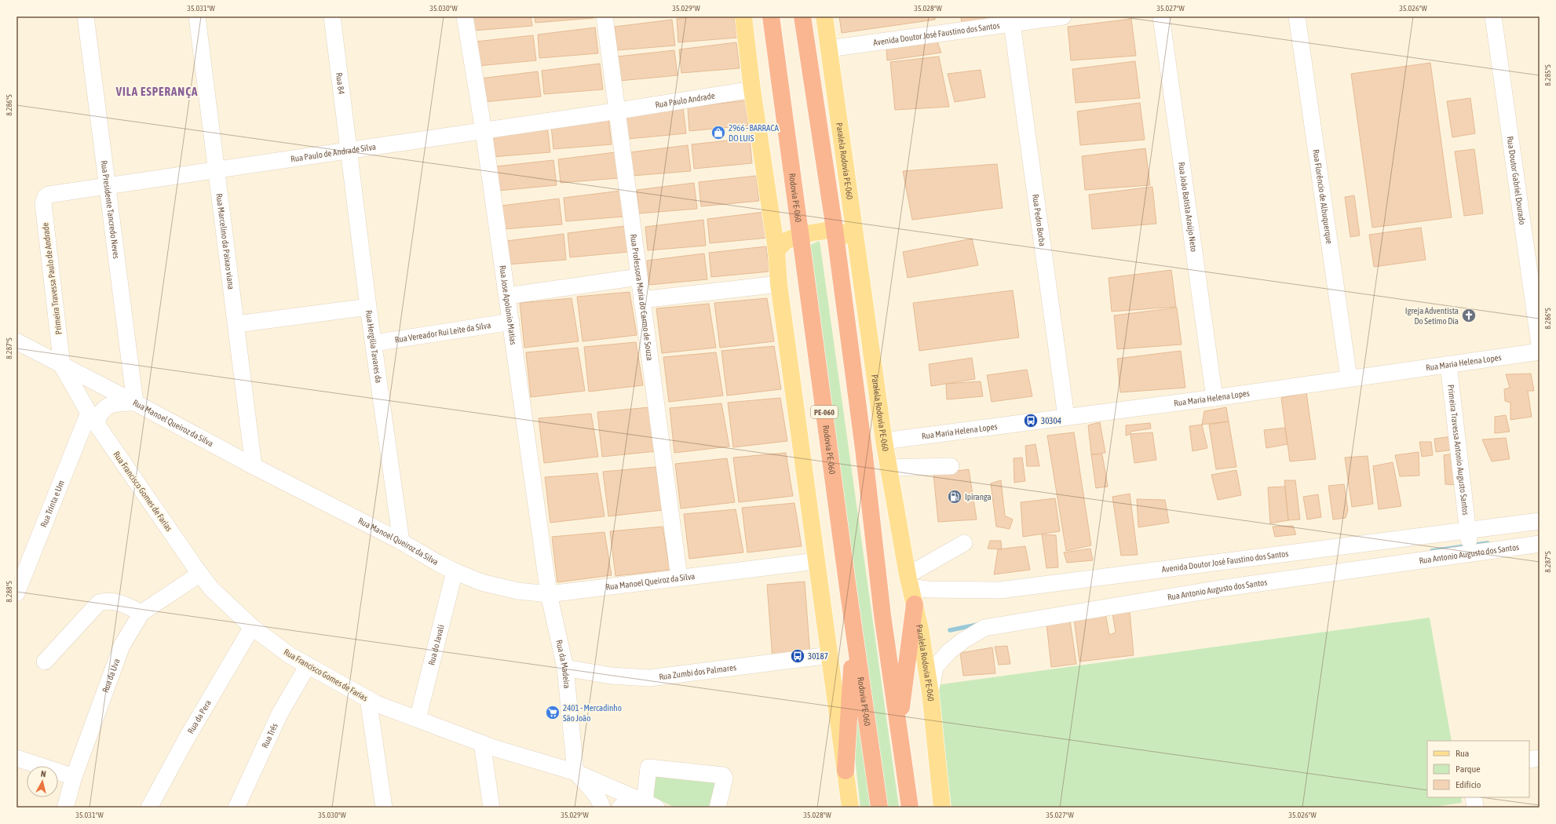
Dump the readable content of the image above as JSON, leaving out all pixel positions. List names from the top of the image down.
{
  "streets": {
    "highway": ["Rodovia PE-060", "PE-060"],
    "main road": ["Paralela Rodovia PE-060"],
    "street": [
      "Avenida Doutor José Faustino dos Santos",
      "Rua 84",
      "Rua Paulo Andrade",
      "Rua Paulo de Andrade Silva",
      "Rua Doutor Gabriel Dourado",
      "Rua Florêncio de Albuquerque",
      "Rua João Batista Araújo Neto",
      "Rua Presidente Tancredo Neves",
      "Rua Pedro Borba",
      "Rua Marcelino da Paixao viana",
      "Primeira Travessa Paulo de Andrade",
      "Rua Professora Maria do Carmo de Souza",
      "Rua Jose Apolonio Matias",
      "Rua Vereador Rui Leite da Silva",
      "Rua Hergilia Tavares da",
      "Rua Maria Helena Lopes",
      "Rua Manoel Queiroz da Silva",
      "Primeira Travessa Antonio Augusto Santos",
      "Rua Francisco Gomes de Farias",
      "Rua Trinta e Um",
      "Rua Antonio Augusto dos Santos",
      "Rua do Javali",
      "Rua da Madeira",
      "Rua Zumbi dos Palmares",
      "Rua da Uva",
      "Rua da Pera",
      "Rua Três"
    ]
  },
  "crossings": [
    ["Avenida Doutor José Faustino dos Santos", "Paralela Rodovia PE-060"],
    ["Avenida Doutor José Faustino dos Santos", "Rua Pedro Borba"],
    ["Avenida Doutor José Faustino dos Santos", "Primeira Travessa Antonio Augusto Santos"],
    ["Avenida Doutor José Faustino dos Santos", "Rua Antonio Augusto dos Santos"],
    ["Rua 84", "Rua Paulo de Andrade Silva"],
    ["Rua 84", "Rua Hergilia Tavares da"],
    ["Rua Paulo Andrade", "Rua Paulo de Andrade Silva"],
    ["Rua Paulo Andrade", "Rua Professora Maria do Carmo de Souza"],
    ["Rua Paulo de Andrade Silva", "Rua Presidente Tancredo Neves"],
    ["Rua Paulo de Andrade Silva", "Rua Marcelino da Paixao viana"],
    ["Rua Paulo de Andrade Silva", "Primeira Travessa Paulo de Andrade"],
    ["Rua Paulo de Andrade Silva", "Rua Professora Maria do Carmo de Souza"],
    ["Rua Paulo de Andrade Silva", "Rua Jose Apolonio Matias"],
    ["Rua Paulo de Andrade Silva", "Rua Hergilia Tavares da"],
    ["Paralela Rodovia PE-060", "Rua Maria Helena Lopes"],
    ["Paralela Rodovia PE-060", "Rua Antonio Augusto dos Santos"],
    ["Rua Florêncio de Albuquerque", "Rua Maria Helena Lopes"],
    ["Rua João Batista Araújo Neto", "Rua Maria Helena Lopes"],
    ["Rua Presidente Tancredo Neves", "Rua Manoel Queiroz da Silva"],
    ["Rua Presidente Tancredo Neves", "Rua Trinta e Um"],
    ["Rua Pedro Borba", "Rua Maria Helena Lopes"],
    ["Rua Marcelino da Paixao viana", "Rua Manoel Queiroz da Silva"],
    ["Primeira Travessa Paulo de Andrade", "Rua Manoel Queiroz da Silva"],
    ["Primeira Travessa Paulo de Andrade", "Rua Francisco Gomes de Farias"],
    ["Rua Professora Maria do Carmo de Souza", "Rua Manoel Queiroz da Silva"],
    ["Rua Jose Apolonio Matias", "Rua Vereador Rui Leite da Silva"],
    ["Rua Jose Apolonio Matias", "Rua Manoel Queiroz da Silva"],
    ["Rua Jose Apolonio Matias", "Rua da Madeira"],
    ["Rua Vereador Rui Leite da Silva", "Rua Hergilia Tavares da"],
    ["Rua Hergilia Tavares da", "Rua Manoel Queiroz da Silva"],
    ["Rua Maria Helena Lopes", "Primeira Travessa Antonio Augusto Santos"],
    ["Rua Manoel Queiroz da Silva", "Rua Francisco Gomes de Farias"],
    ["Rua Manoel Queiroz da Silva", "Rua Trinta e Um"],
    ["Rua Manoel Queiroz da Silva", "Rua do Javali"],
    ["Rua Manoel Queiroz da Silva", "Rua da Madeira"],
    ["Primeira Travessa Antonio Augusto Santos", "Rua Antonio Augusto dos Santos"],
    ["Rua Francisco Gomes de Farias", "Rua Trinta e Um"],
    ["Rua Francisco Gomes de Farias", "Rua do Javali"],
    ["Rua Francisco Gomes de Farias", "Rua da Madeira"],
    ["Rua Francisco Gomes de Farias", "Rua da Uva"],
    ["Rua Francisco Gomes de Farias", "Rua da Pera"],
    ["Rua Francisco Gomes de Farias", "Rua Três"],
    ["Rua da Madeira", "Rua Zumbi dos Palmares"]
  ],
  "districts": ["VILA ESPERANÇA"],
  "places": {
    "shop": ["2966 - BARRACA DO LUIS"],
    "church": ["Igreja Adventista Do Setimo Dia"],
    "bus stop": ["30304", "30187"],
    "fuel station": ["Ipiranga"],
    "supermarket": ["2401 - Mercadinho São João"]
  },
  "legend": ["Rua", "Parque", "Edifício"],
  "north": "top",
  "coordinates": [
    "35.031°W",
    "35.030°W",
    "35.029°W",
    "35.028°W",
    "35.027°W",
    "35.026°W",
    "8.285°S",
    "8.286°S",
    "8.287°S",
    "8.288°S"
  ]
}
